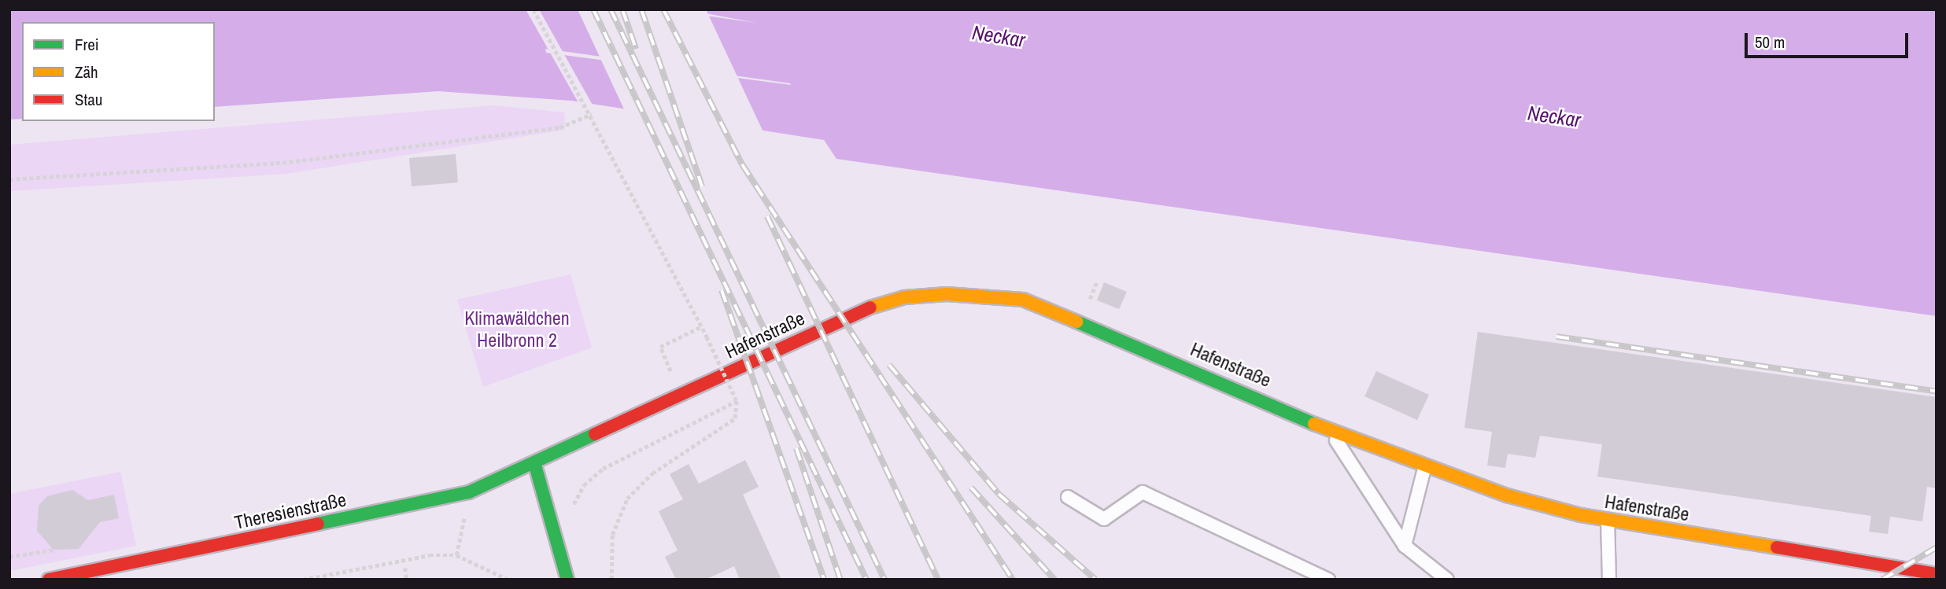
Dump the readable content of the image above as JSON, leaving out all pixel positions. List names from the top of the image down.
{
  "streets": {
    "main road": ["Hafenstraße", "Theresienstraße"]
  },
  "crossings": [
    ["Hafenstraße", "Theresienstraße"]
  ],
  "water": ["Neckar"],
  "parks": ["Klimawäldchen Heilbronn 2"],
  "legend": ["Frei", "Zäh", "Stau"],
  "scale_bar": "50 m"
}
